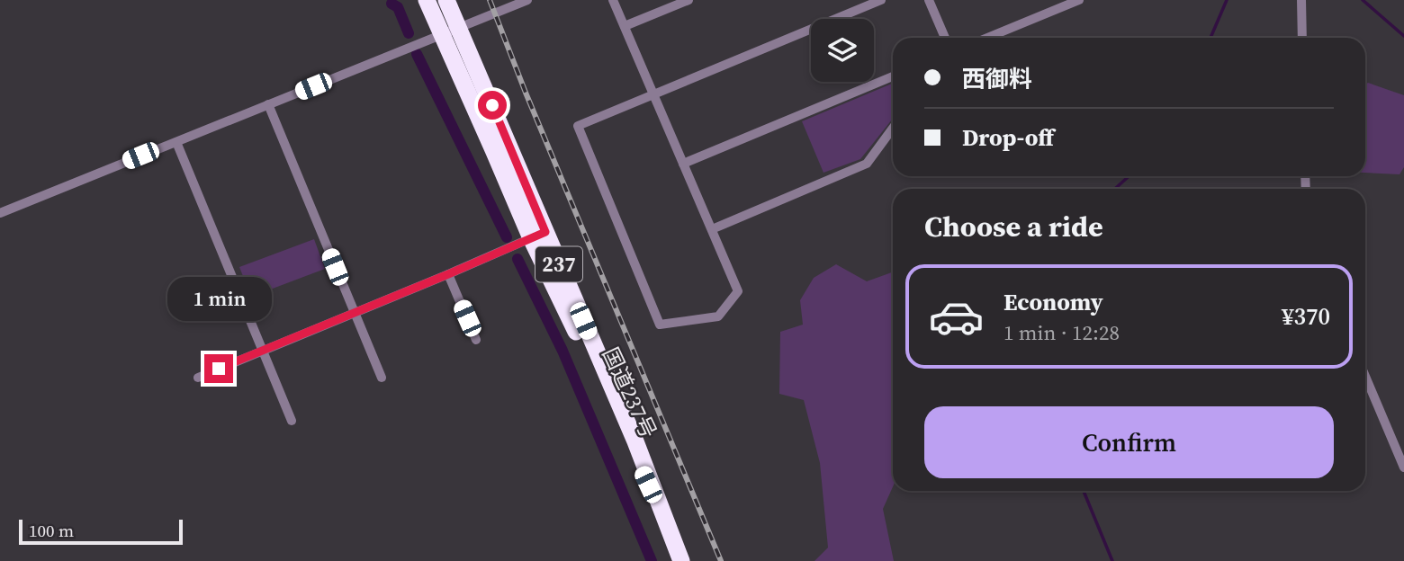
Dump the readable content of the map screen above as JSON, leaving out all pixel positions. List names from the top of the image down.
{
  "streets": {
    "highway": ["237", "国道237号"]
  },
  "scale_bar": "100 m",
  "page": {
    "banner": ["西御料", "Drop-off"],
    "heading": "Choose a ride",
    "list": [
      {
        "name": "Economy",
        "note": "1 min · 12:28",
        "value": "¥370"
      }
    ],
    "bubble": "1 min",
    "buttons": "Confirm",
    "scale": "100 m"
  }
}
